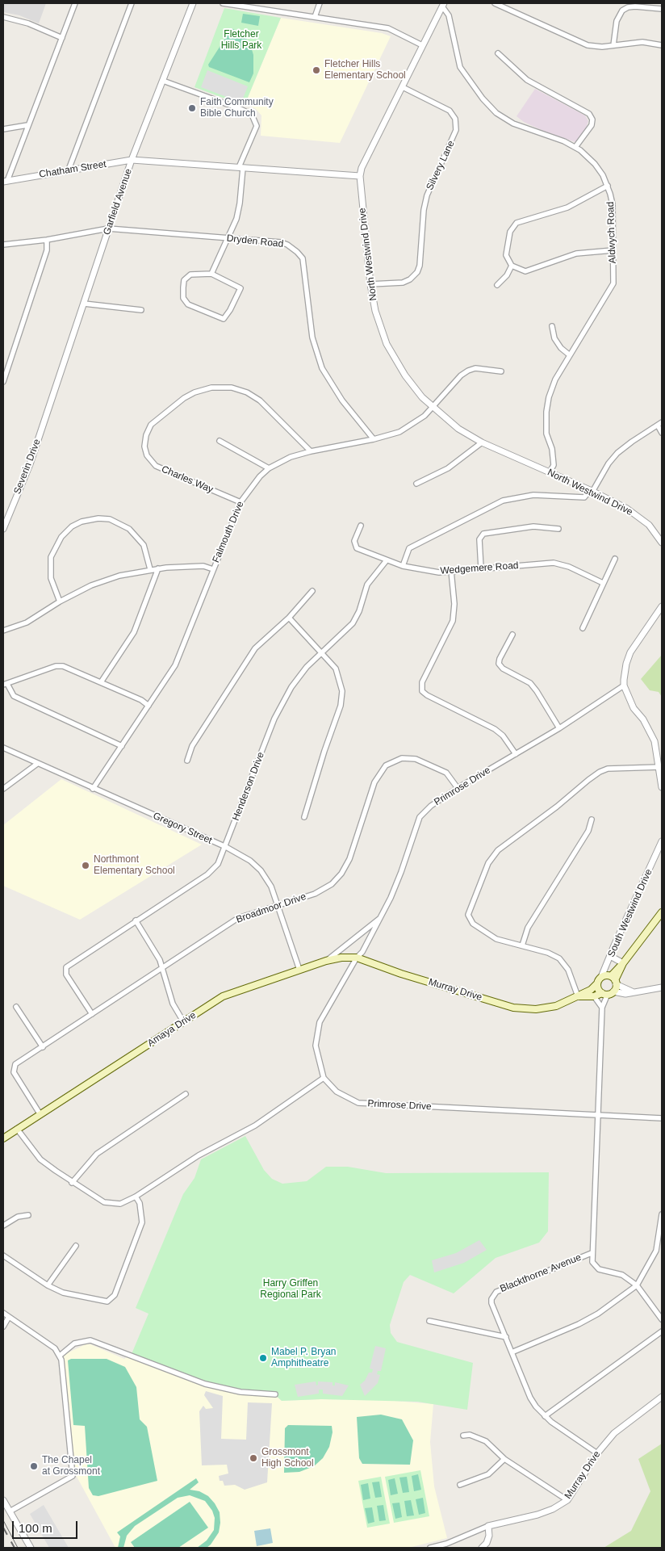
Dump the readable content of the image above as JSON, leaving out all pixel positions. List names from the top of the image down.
{
  "streets": {
    "main road": ["Murray Drive", "Amaya Drive"],
    "street": [
      "Silvery Lane",
      "Chatham Street",
      "Garfield Avenue",
      "Aldwych Road",
      "Dryden Road",
      "North Westwind Drive",
      "Severin Drive",
      "Charles Way",
      "Falmouth Drive",
      "Wedgemere Road",
      "Henderson Drive",
      "Primrose Drive",
      "Gregory Street",
      "Broadmoor Drive",
      "South Westwind Drive",
      "Blackthorne Avenue"
    ]
  },
  "crossings": [
    ["Silvery Lane", "North Westwind Drive"],
    ["Chatham Street", "Garfield Avenue"],
    ["Chatham Street", "North Westwind Drive"],
    ["Garfield Avenue", "Dryden Road"],
    ["Garfield Avenue", "Severin Drive"],
    ["Aldwych Road", "North Westwind Drive"],
    ["Dryden Road", "Falmouth Drive"],
    ["North Westwind Drive", "Falmouth Drive"],
    ["Charles Way", "Falmouth Drive"],
    ["Falmouth Drive", "Gregory Street"],
    ["Wedgemere Road", "Henderson Drive"],
    ["Henderson Drive", "Gregory Street"],
    ["Henderson Drive", "Broadmoor Drive"],
    ["Primrose Drive", "Broadmoor Drive"],
    ["Primrose Drive", "Murray Drive"],
    ["Primrose Drive", "Amaya Drive"],
    ["Primrose Drive", "Blackthorne Avenue"],
    ["Gregory Street", "Broadmoor Drive"],
    ["Gregory Street", "Amaya Drive"],
    ["Broadmoor Drive", "Amaya Drive"],
    ["Murray Drive", "Amaya Drive"],
    ["Murray Drive", "Blackthorne Avenue"]
  ],
  "parks": ["Fletcher Hills Park", "Harry Griffen Regional Park"],
  "places": [
    "Fletcher Hills Elementary School",
    "Faith Community Bible Church",
    "Northmont Elementary School",
    "Mabel P. Bryan Amphitheatre",
    "Grossmont High School",
    "The Chapel at Grossmont"
  ],
  "scale_bar": "100 m"
}
